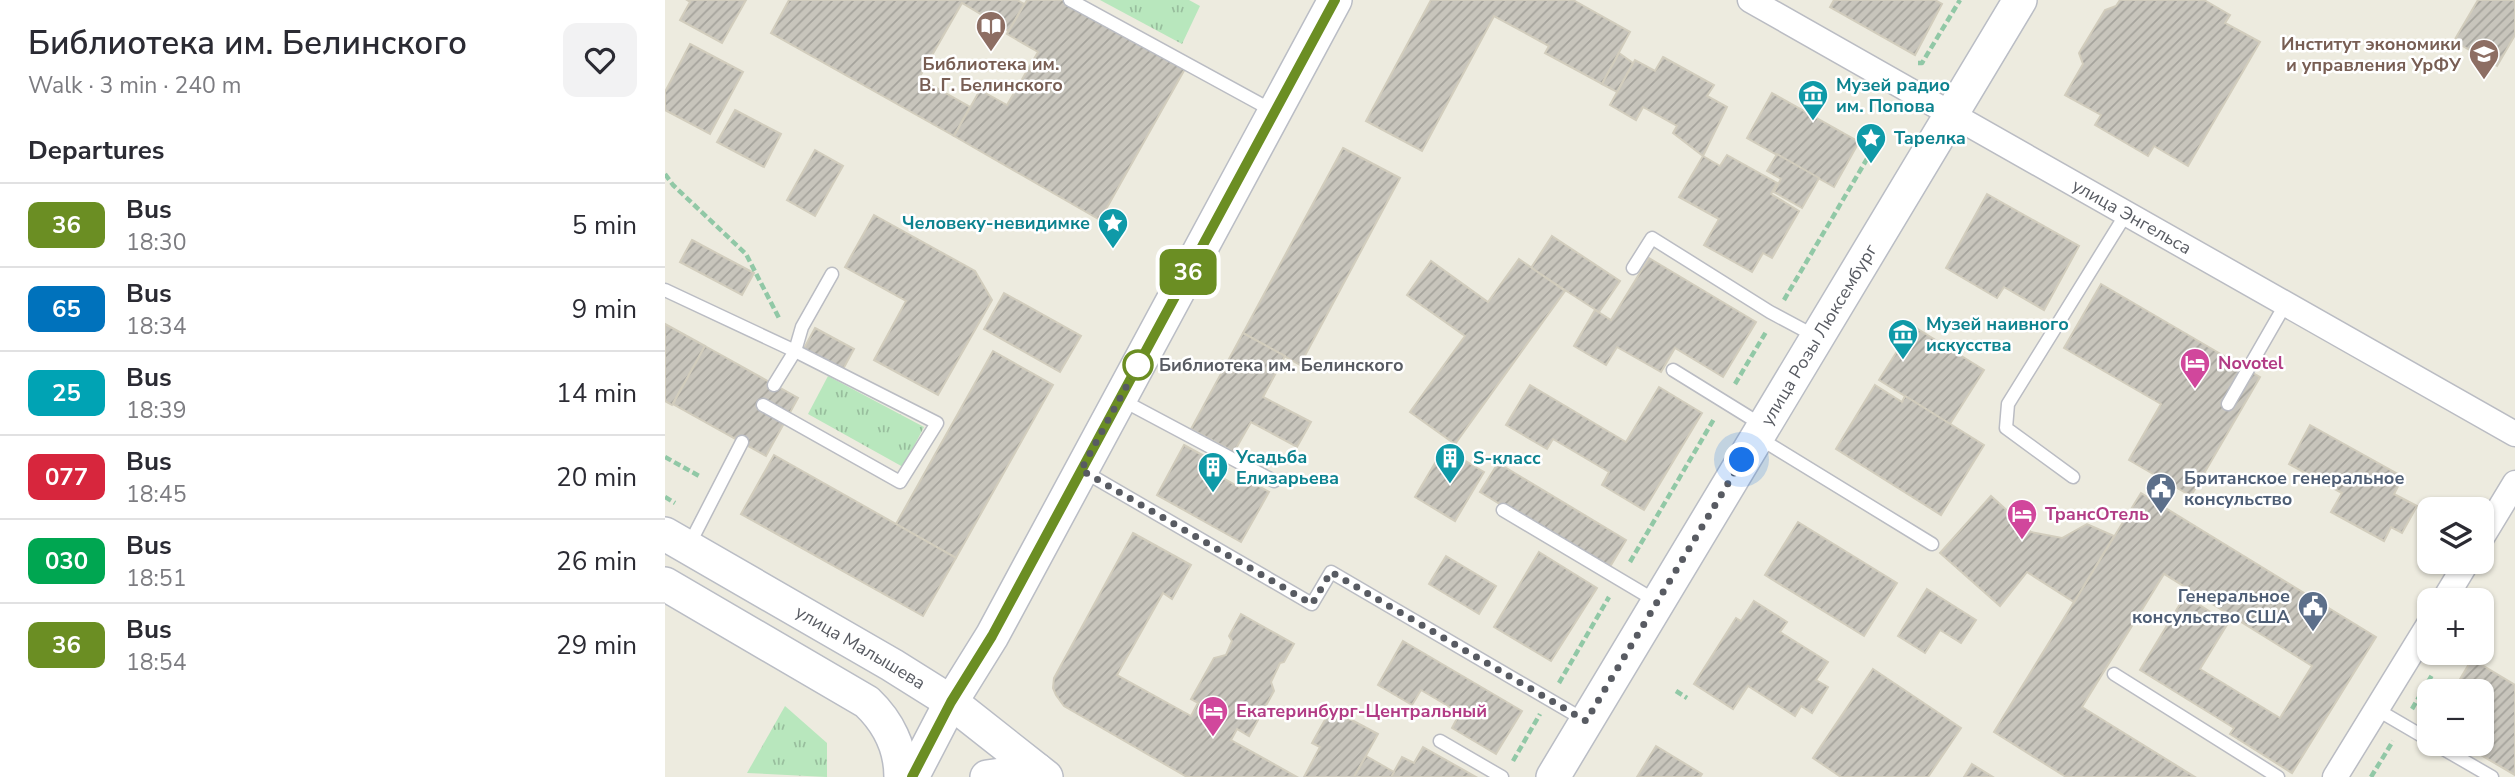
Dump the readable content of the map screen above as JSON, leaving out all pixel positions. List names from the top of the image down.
{
  "streets": {
    "main road": ["улица Розы Люксембург", "улица Малышева"],
    "street": ["улица Энгельса"]
  },
  "crossings": [
    ["улица Энгельса", "улица Розы Люксембург"]
  ],
  "places": {
    "library": ["Библиотека им. В. Г. Белинского"],
    "school or university": ["Институт экономики и управления УрФУ"],
    "museum": ["Музей радио им. Попова", "Музей наивного искусства"],
    "place": ["Тарелка", "Человеку-невидимке"],
    "other": ["Библиотека им. Белинского"],
    "hotel": ["Novotel", "ТрансОтель", "Екатеринбург-Центральный"],
    "building": ["S-класс", "Усадьба Елизарьева"],
    "public building": ["Британское генеральное консульство", "Генеральное консульство США"]
  },
  "lines": ["bus line 36"],
  "page": {
    "heading": [
      ["Библиотека им. Белинского", "Walk · 3 min · 240 m"],
      "Departures"
    ],
    "on_map": "36",
    "list": [
      {
        "mark": "36",
        "name": "Bus",
        "note": "18:30",
        "value": "5 min"
      },
      {
        "mark": "65",
        "name": "Bus",
        "note": "18:34",
        "value": "9 min"
      },
      {
        "mark": "25",
        "name": "Bus",
        "note": "18:39",
        "value": "14 min"
      },
      {
        "mark": "077",
        "name": "Bus",
        "note": "18:45",
        "value": "20 min"
      },
      {
        "mark": "030",
        "name": "Bus",
        "note": "18:51",
        "value": "26 min"
      },
      {
        "mark": "36",
        "name": "Bus",
        "note": "18:54",
        "value": "29 min"
      }
    ],
    "map_buttons": ["+", "−"]
  }
}
